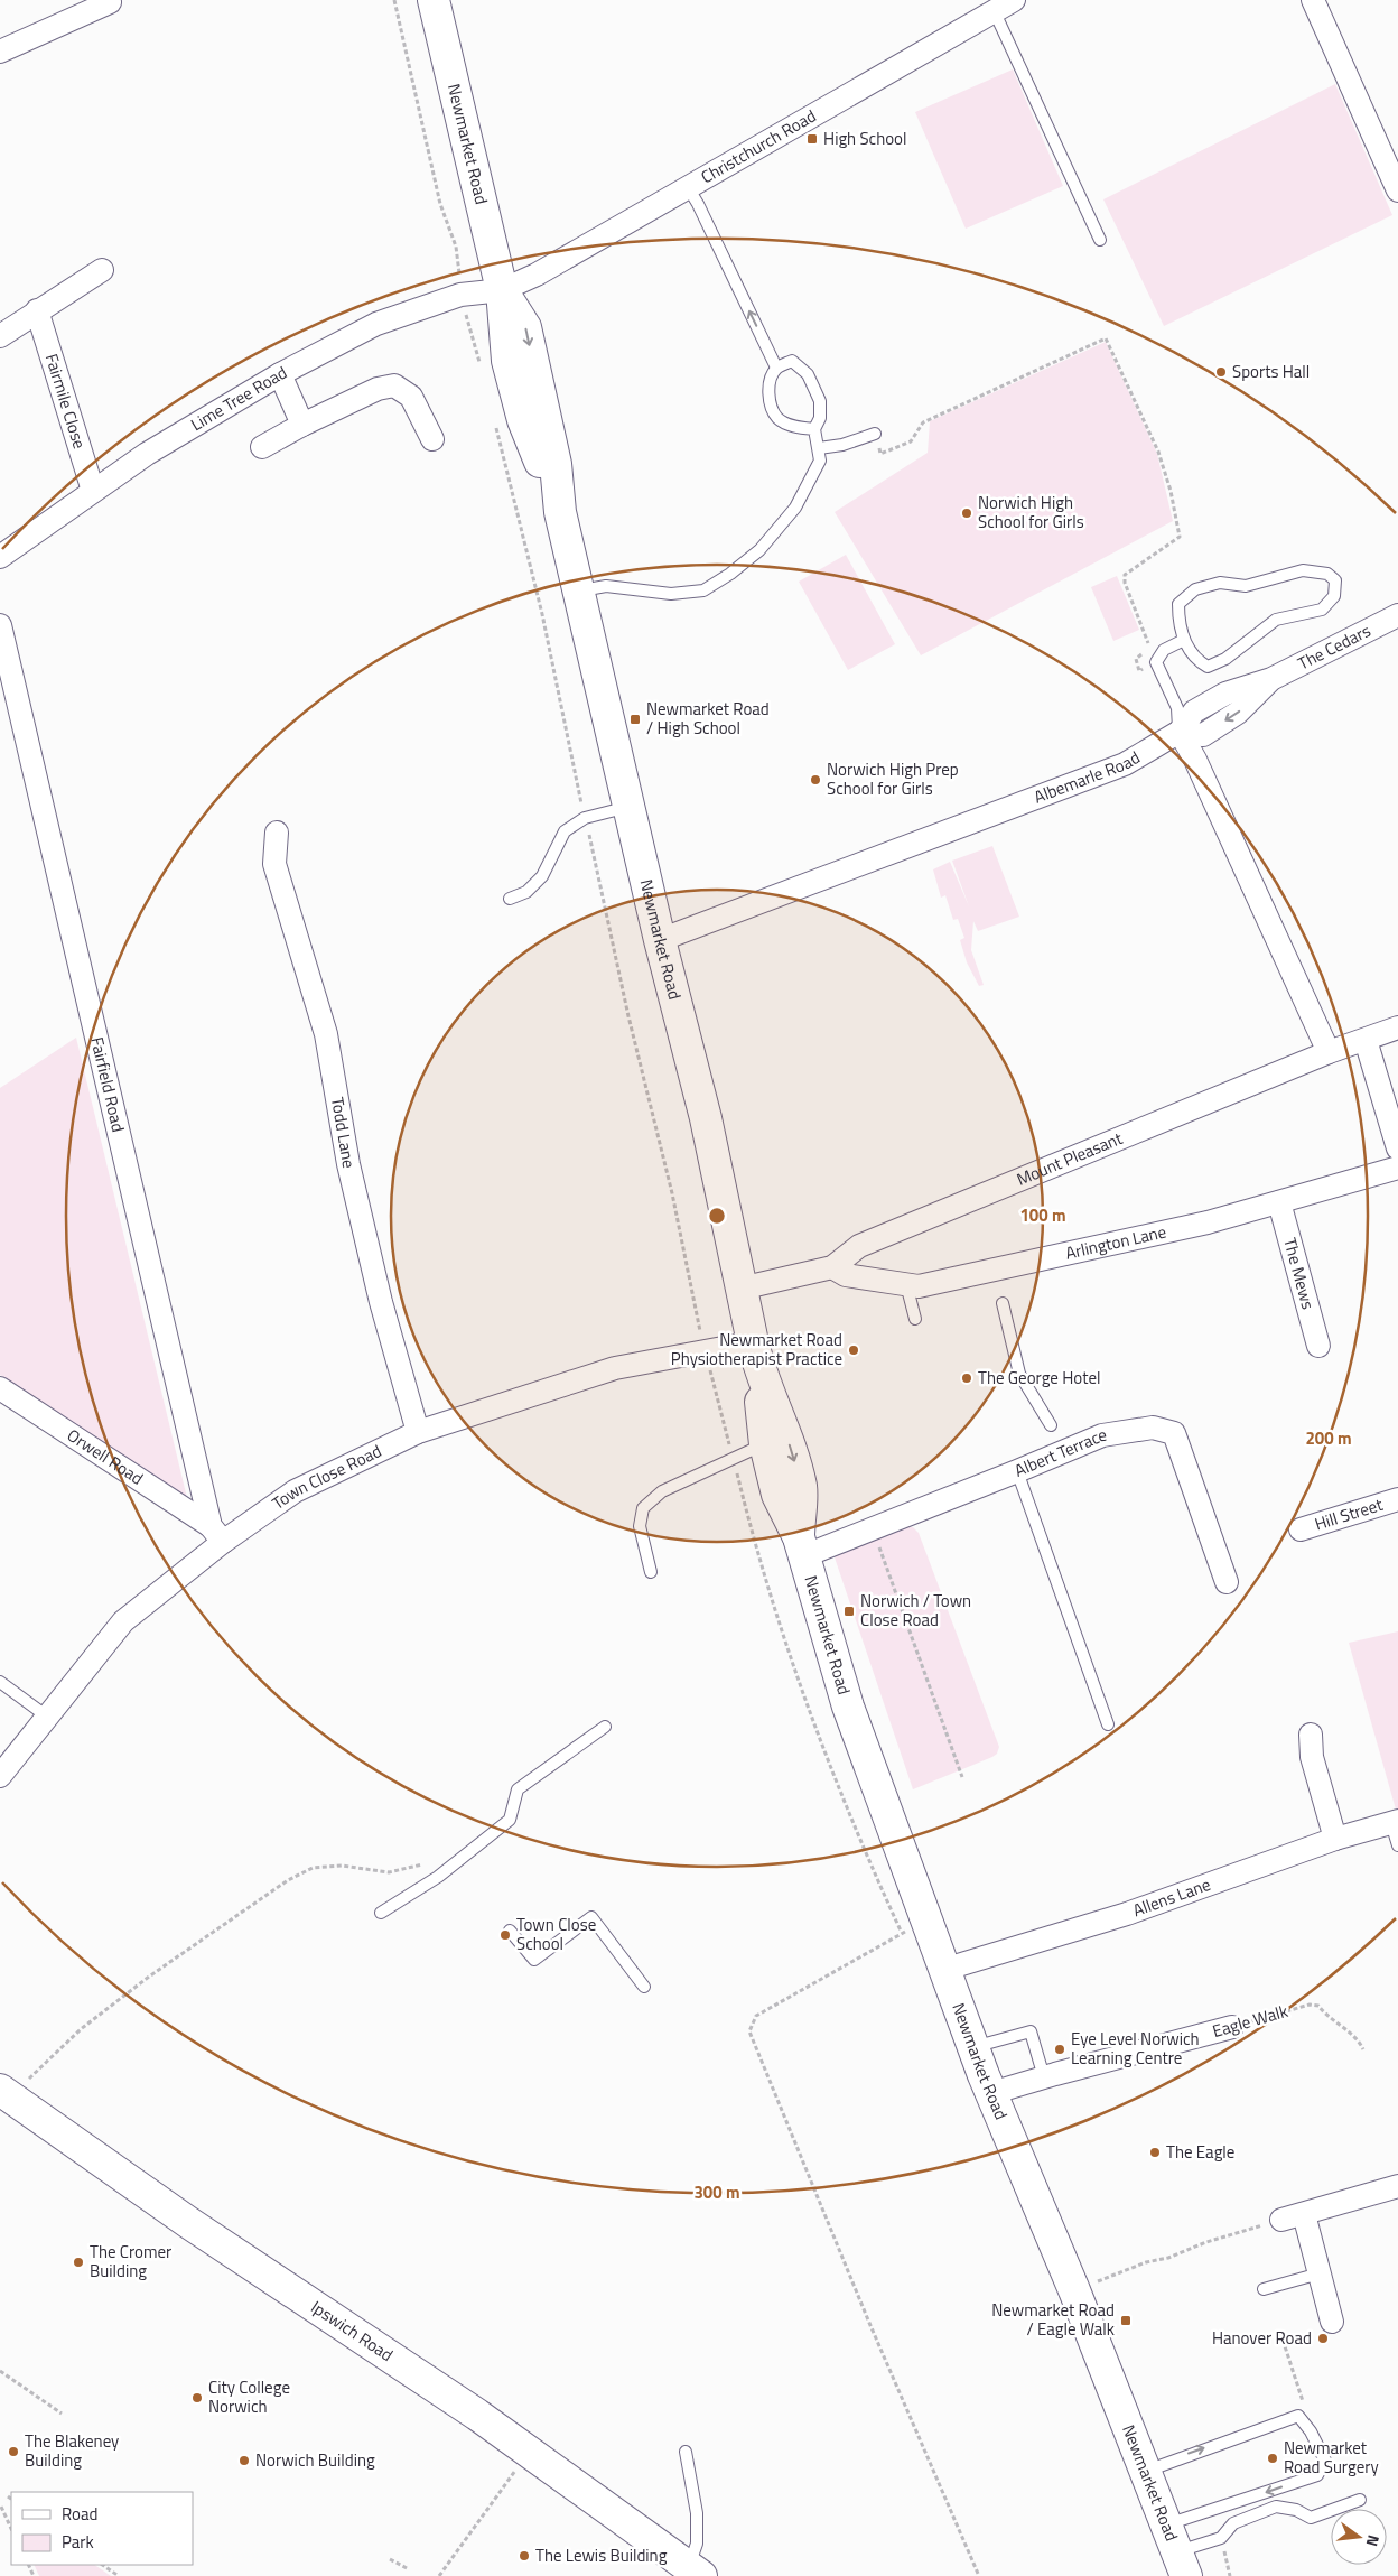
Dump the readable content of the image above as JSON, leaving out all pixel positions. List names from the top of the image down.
{
  "streets": {
    "main road": ["Newmarket Road", "Ipswich Road"],
    "street": [
      "Christchurch Road",
      "Lime Tree Road",
      "Fairmile Close",
      "The Cedars",
      "Albemarle Road",
      "Fairfield Road",
      "Todd Lane",
      "Mount Pleasant",
      "Arlington Lane",
      "The Mews",
      "Albert Terrace",
      "Orwell Road",
      "Town Close Road",
      "Hill Street",
      "Allens Lane",
      "Eagle Walk"
    ]
  },
  "crossings": [
    ["Newmarket Road", "Christchurch Road"],
    ["Newmarket Road", "Lime Tree Road"],
    ["Newmarket Road", "Albemarle Road"],
    ["Newmarket Road", "Mount Pleasant"],
    ["Newmarket Road", "Albert Terrace"],
    ["Newmarket Road", "Town Close Road"],
    ["Newmarket Road", "Allens Lane"],
    ["Newmarket Road", "Eagle Walk"],
    ["Christchurch Road", "Lime Tree Road"],
    ["Lime Tree Road", "Fairmile Close"],
    ["The Cedars", "Albemarle Road"],
    ["Fairfield Road", "Orwell Road"],
    ["Fairfield Road", "Town Close Road"],
    ["Todd Lane", "Town Close Road"],
    ["Mount Pleasant", "Arlington Lane"],
    ["Arlington Lane", "The Mews"],
    ["Orwell Road", "Town Close Road"]
  ],
  "places": {
    "transit": [
      "High School",
      "Newmarket Road / High School",
      "Norwich / Town Close Road",
      "Newmarket Road / Eagle Walk"
    ],
    "other": [
      "Sports Hall",
      "Norwich High School for Girls",
      "Norwich High Prep School for Girls",
      "Newmarket Road Physiotherapist Practice",
      "The George Hotel",
      "Town Close School",
      "Eye Level Norwich Learning Centre",
      "The Eagle",
      "The Cromer Building",
      "Hanover Road",
      "City College Norwich",
      "The Blakeney Building",
      "Newmarket Road Surgery",
      "Norwich Building",
      "The Lewis Building"
    ]
  },
  "legend": ["Road", "Park"],
  "north": "right",
  "rings": ["100 m", "200 m", "300 m"]
}
